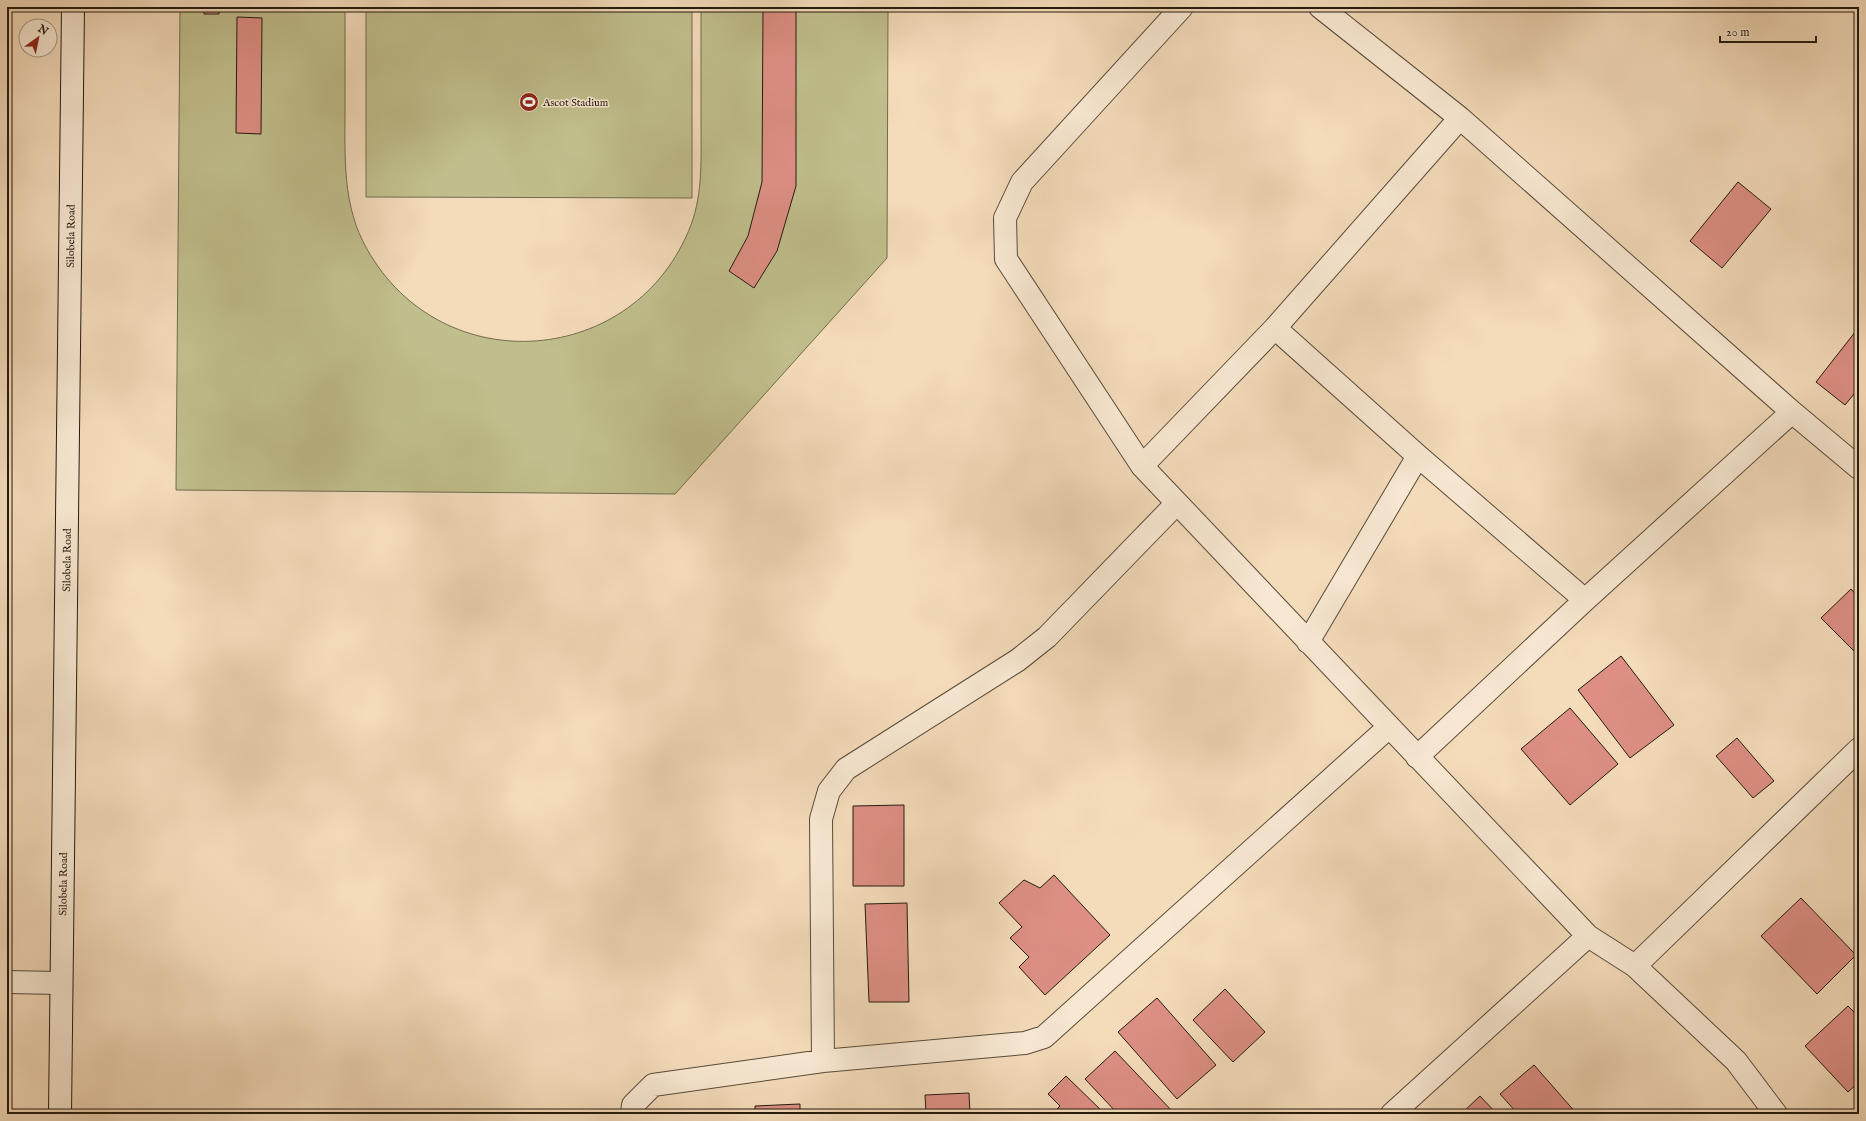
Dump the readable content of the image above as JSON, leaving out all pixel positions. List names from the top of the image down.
{
  "streets": {
    "street": ["Silobela Road"]
  },
  "places": {
    "sports": ["Ascot Stadium"]
  },
  "scale_bar": "20 m",
  "north": "top right"
}
